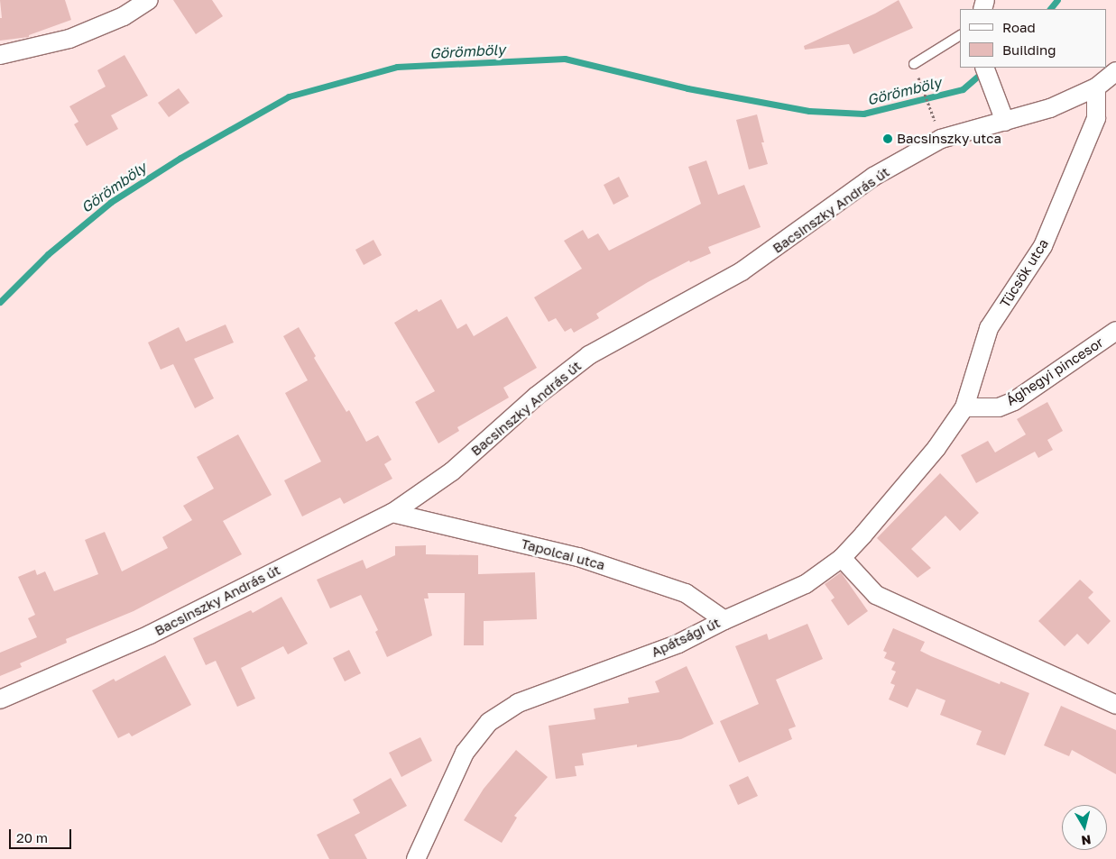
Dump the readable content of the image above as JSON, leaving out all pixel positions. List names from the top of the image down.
{
  "streets": {
    "street": [
      "Bacsinszky András út",
      "Tücsök utca",
      "Ághegyi pincesor",
      "Tapolcai utca",
      "Apátsági út"
    ]
  },
  "crossings": [
    ["Bacsinszky András út", "Tücsök utca"],
    ["Bacsinszky András út", "Tapolcai utca"],
    ["Tücsök utca", "Ághegyi pincesor"],
    ["Tücsök utca", "Apátsági út"],
    ["Ághegyi pincesor", "Apátsági út"],
    ["Tapolcai utca", "Apátsági út"]
  ],
  "water": ["Görömböly"],
  "places": ["Bacsinszky utca"],
  "legend": ["Road", "Building"],
  "scale_bar": "20 m",
  "north": "bottom"
}
